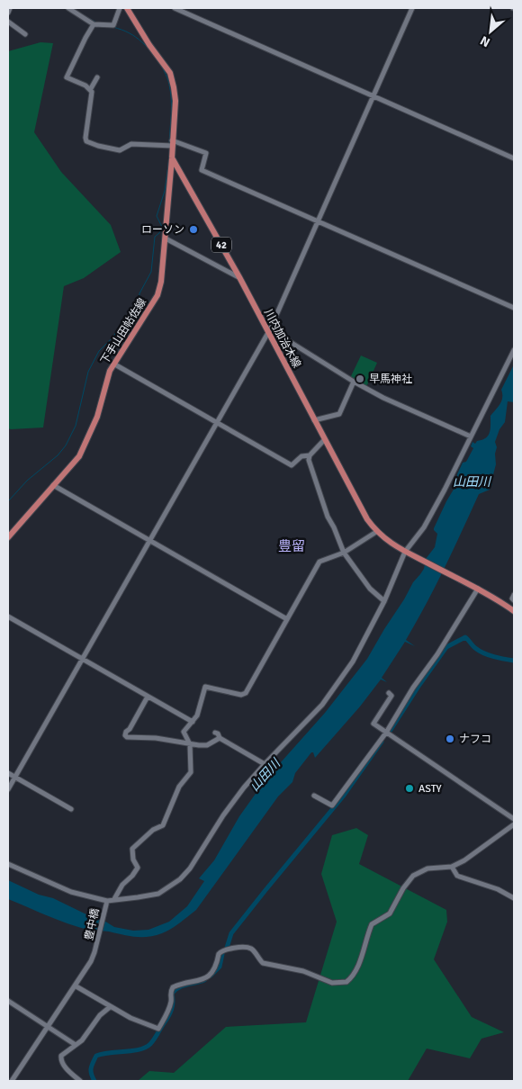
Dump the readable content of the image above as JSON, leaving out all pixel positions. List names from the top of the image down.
{
  "streets": {
    "main road": ["42", "下手山田帖佐線", "川内加治木線"],
    "street": ["豊中橋"]
  },
  "crossings": [
    ["下手山田帖佐線", "川内加治木線"]
  ],
  "districts": ["豊留"],
  "water": ["山田川"],
  "places": [
    "ローソン",
    "早馬神社",
    "ナフコ",
    "ASTY"
  ],
  "north": "bottom left"
}
